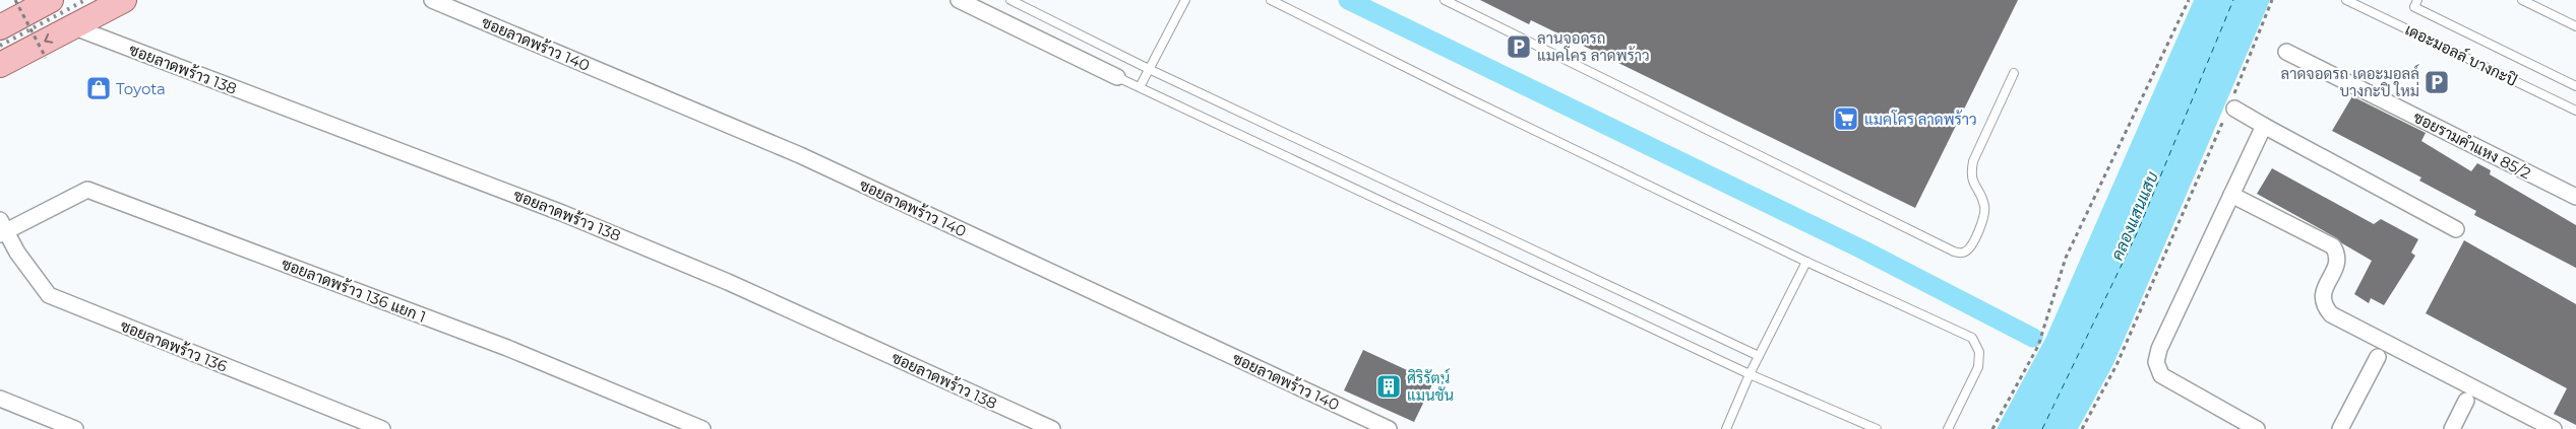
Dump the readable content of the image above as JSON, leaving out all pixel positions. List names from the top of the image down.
{
  "streets": {
    "street": [
      "ซอยลาดพร้าว 140",
      "ซอยลาดพร้าว 138",
      "ซอยรามคำแหง 85/2",
      "ซอยลาดพร้าว 136 แยก 1",
      "ซอยลาดพร้าว 136"
    ],
    "lane": ["เดอะมอลล์ บางกะปิ"]
  },
  "crossings": [
    ["ซอยลาดพร้าว 136 แยก 1", "ซอยลาดพร้าว 136"]
  ],
  "water": ["คลองแสนแสบ"],
  "places": {
    "parking": ["ลานจอดรถ แมคโคร ลาดพร้าว", "ลาดจอดรถ เดอะมอลล์ บางกะปิ ใหม่"],
    "shop": ["Toyota"],
    "supermarket": ["แมคโคร ลาดพร้าว"],
    "building": ["ศิริรัตน์ แมนชั่น"]
  }
}
